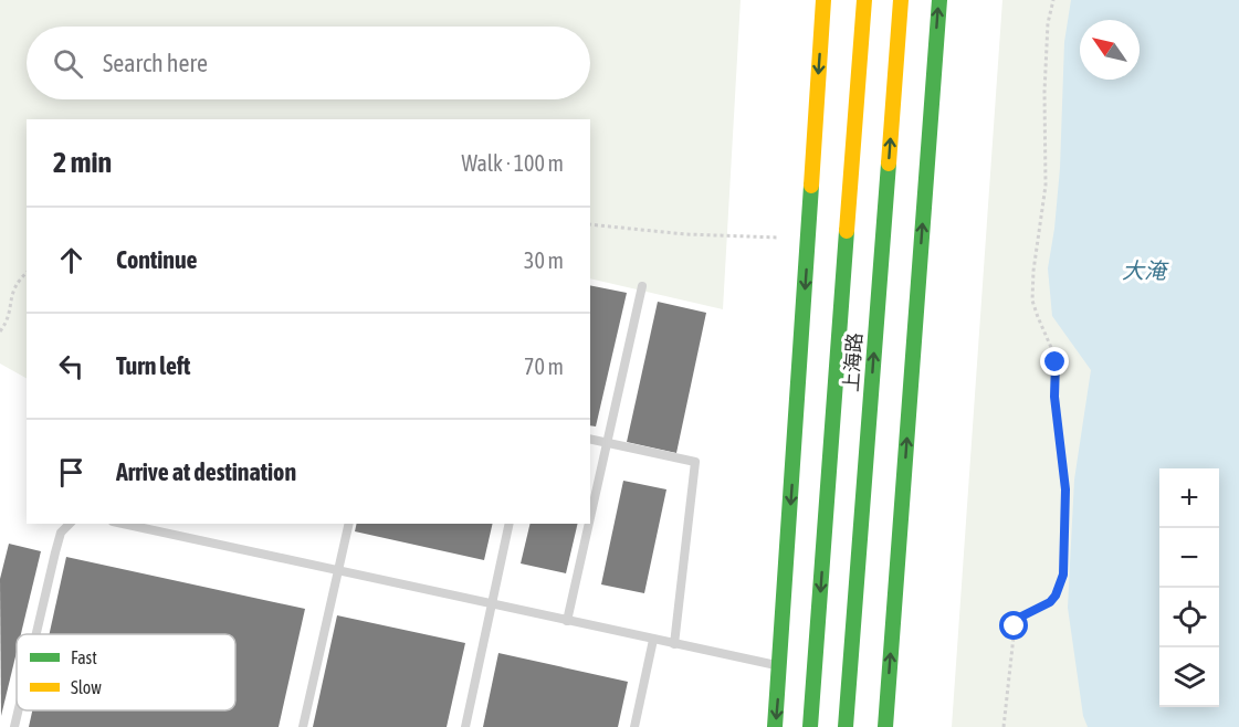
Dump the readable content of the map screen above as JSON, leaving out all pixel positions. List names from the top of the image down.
{
  "streets": {
    "main road": ["上海路"]
  },
  "water": ["大淹"],
  "legend": ["Fast", "Slow"],
  "north": "top left",
  "page": {
    "search": "Search here",
    "heading": ["2 min", "Walk · 100 m"],
    "list": [
      ["Continue", "30 m"],
      ["Turn left", "70 m"],
      "Arrive at destination"
    ],
    "map_buttons": ["+", "−"]
  }
}
